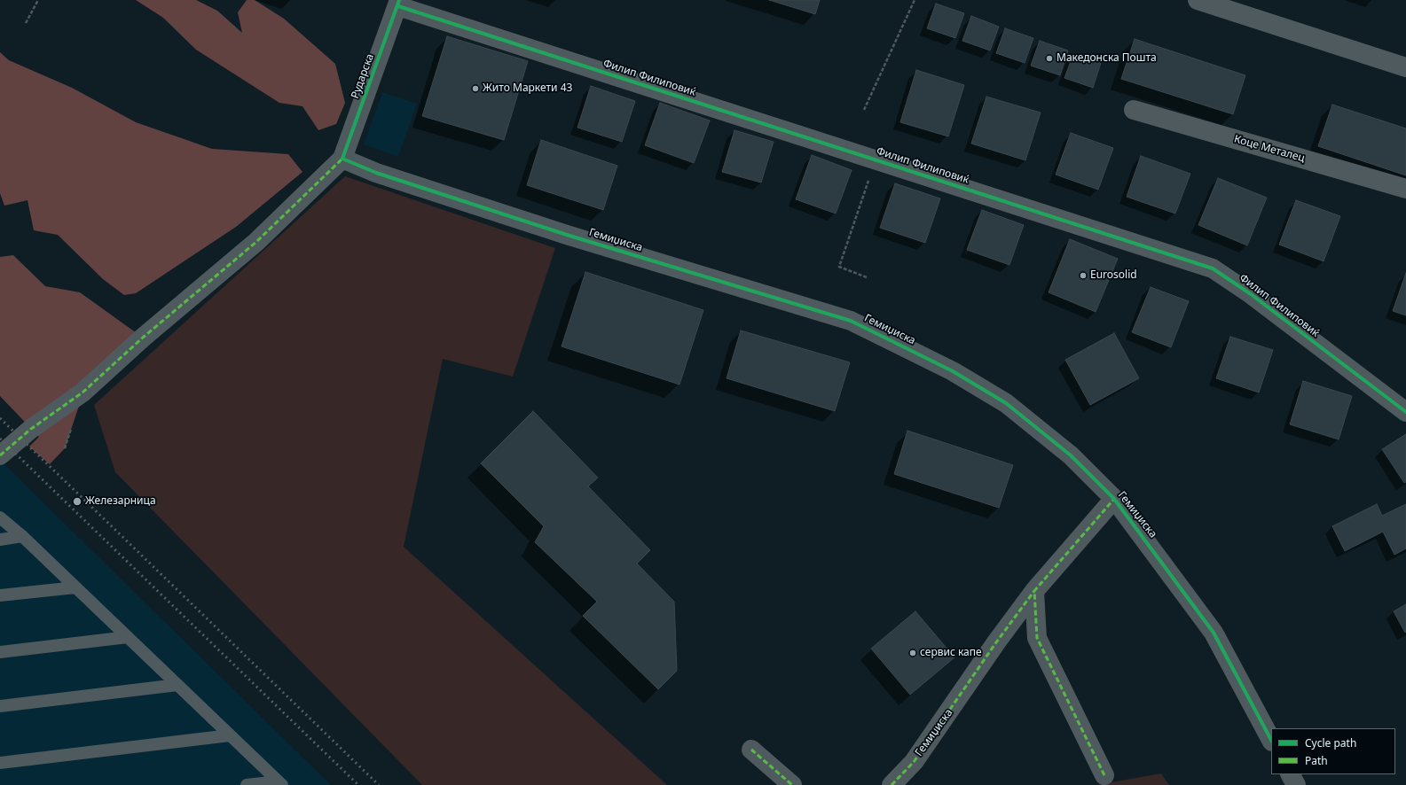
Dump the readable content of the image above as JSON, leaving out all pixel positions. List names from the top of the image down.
{
  "streets": {
    "street": [
      "Рударска",
      "Филип Филиповиќ",
      "Коце Металец",
      "Гемиџиска"
    ]
  },
  "crossings": [
    ["Рударска", "Филип Филиповиќ"],
    ["Рударска", "Гемиџиска"]
  ],
  "places": [
    "Македонска Пошта",
    "Жито Маркети 43",
    "Eurosolid",
    "Железарница",
    "сервис капе"
  ],
  "legend": ["Cycle path", "Path"]
}
